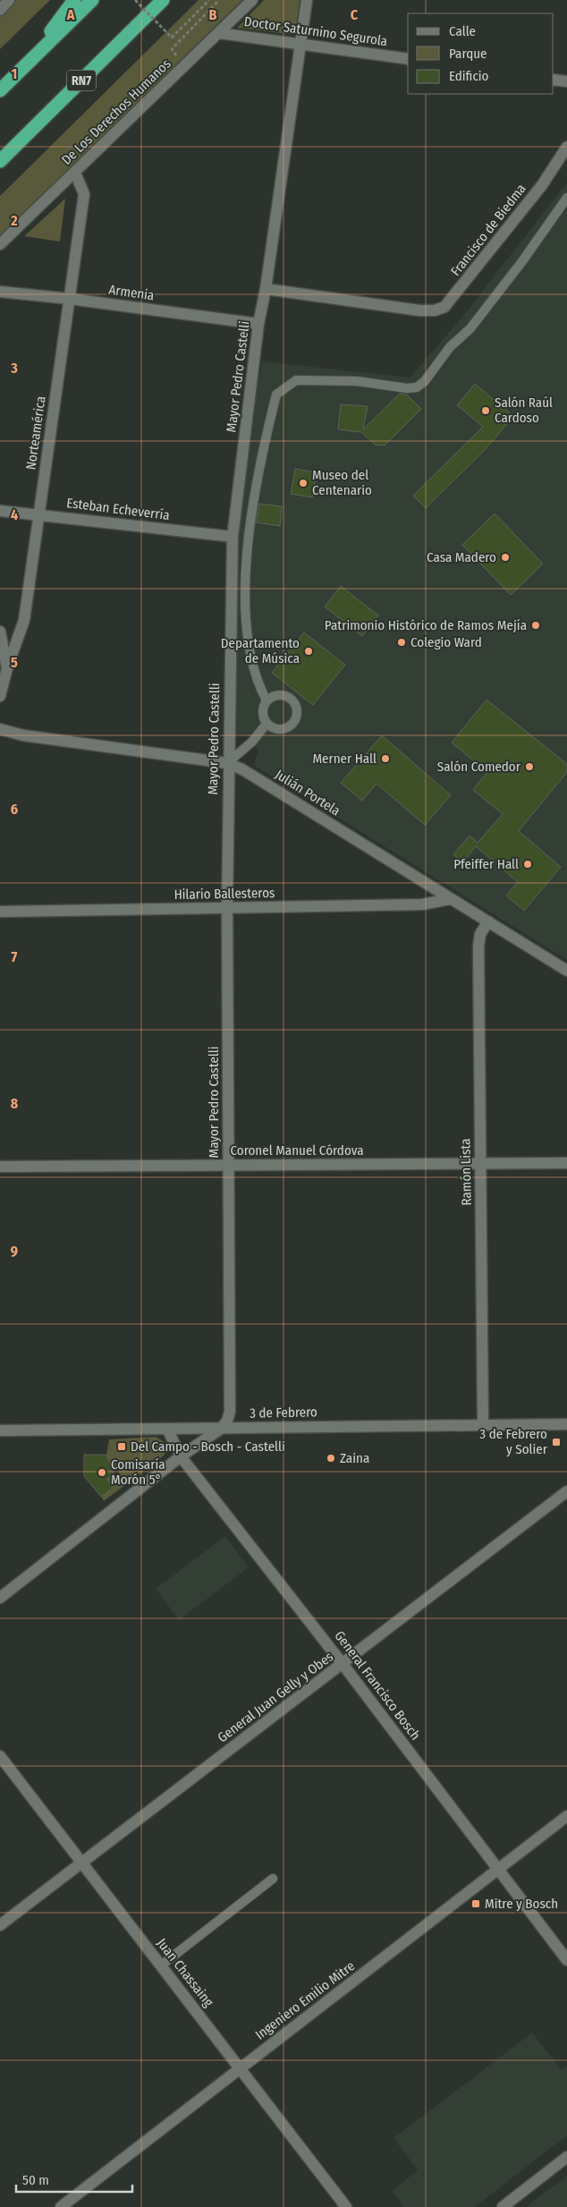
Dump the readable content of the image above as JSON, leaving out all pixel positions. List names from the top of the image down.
{
  "streets": {
    "highway": ["RN7"],
    "street": [
      "Doctor Saturnino Segurola",
      "De Los Derechos Humanos",
      "Francisco de Biedma",
      "Armenia",
      "Mayor Pedro Castelli",
      "Norteamérica",
      "Esteban Echeverría",
      "Julián Portela",
      "Hilario Ballesteros",
      "Coronel Manuel Córdova",
      "Ramón Lista",
      "3 de Febrero",
      "General Francisco Bosch",
      "General Juan Gelly y Obes",
      "Juan Chassaing",
      "Ingeniero Emilio Mitre"
    ]
  },
  "crossings": [
    ["Doctor Saturnino Segurola", "De Los Derechos Humanos"],
    ["Doctor Saturnino Segurola", "Mayor Pedro Castelli"],
    ["De Los Derechos Humanos", "Norteamérica"],
    ["Francisco de Biedma", "Mayor Pedro Castelli"],
    ["Armenia", "Mayor Pedro Castelli"],
    ["Armenia", "Norteamérica"],
    ["Mayor Pedro Castelli", "Esteban Echeverría"],
    ["Mayor Pedro Castelli", "Julián Portela"],
    ["Mayor Pedro Castelli", "Hilario Ballesteros"],
    ["Mayor Pedro Castelli", "Coronel Manuel Córdova"],
    ["Mayor Pedro Castelli", "3 de Febrero"],
    ["Norteamérica", "Esteban Echeverría"],
    ["Julián Portela", "Hilario Ballesteros"],
    ["Julián Portela", "Ramón Lista"],
    ["Coronel Manuel Córdova", "Ramón Lista"],
    ["Ramón Lista", "3 de Febrero"],
    ["3 de Febrero", "General Francisco Bosch"],
    ["General Francisco Bosch", "General Juan Gelly y Obes"],
    ["General Francisco Bosch", "Ingeniero Emilio Mitre"],
    ["General Juan Gelly y Obes", "Juan Chassaing"],
    ["Juan Chassaing", "Ingeniero Emilio Mitre"]
  ],
  "places": {
    "other": [
      "Salón Raúl Cardoso",
      "Museo del Centenario",
      "Casa Madero",
      "Patrimonio Histórico de Ramos Mejía",
      "Colegio Ward",
      "Departamento de Música",
      "Merner Hall",
      "Salón Comedor",
      "Pfeiffer Hall",
      "Zaina",
      "Comisaría Morón 5°"
    ],
    "transit": ["3 de Febrero y Solier", "Del Campo - Bosch - Castelli", "Mitre y Bosch"]
  },
  "legend": ["Calle", "Parque", "Edificio"],
  "scale_bar": "50 m",
  "grid": {
    "columns": ["A", "B", "C"],
    "rows": [
      "1",
      "2",
      "3",
      "4",
      "5",
      "6",
      "7",
      "8",
      "9"
    ]
  }
}
